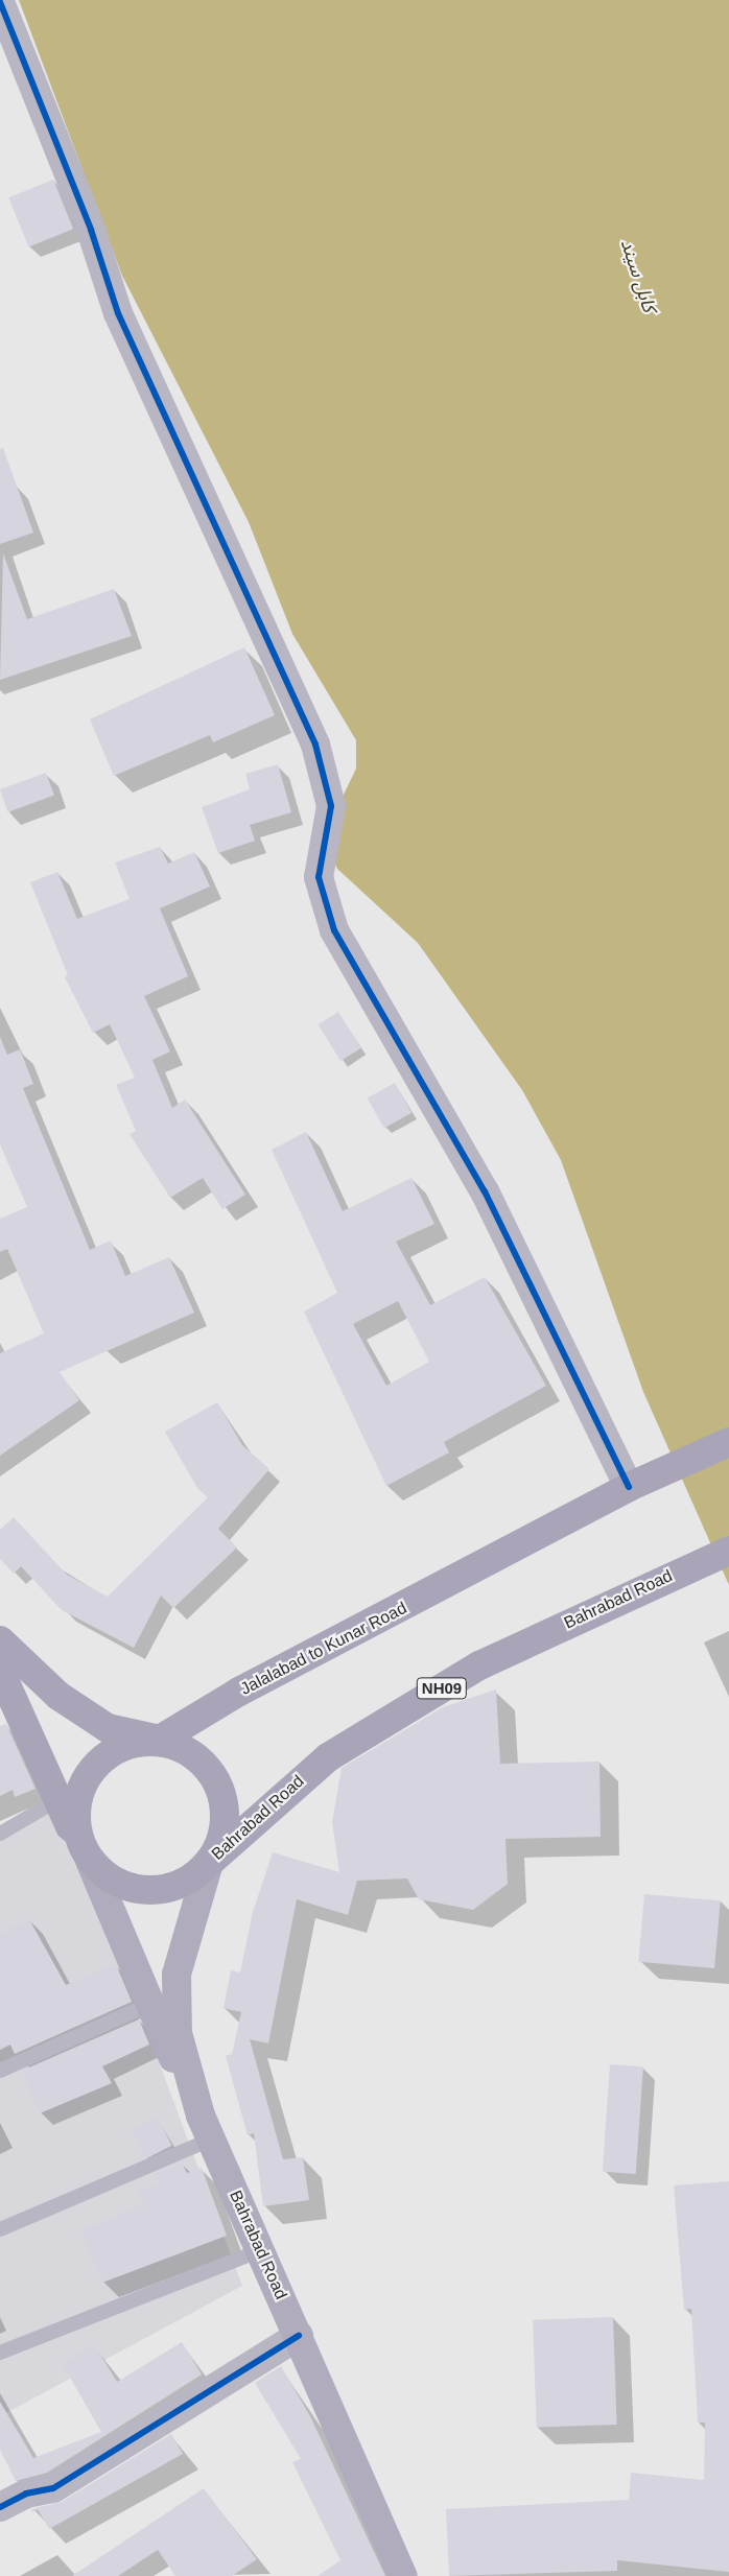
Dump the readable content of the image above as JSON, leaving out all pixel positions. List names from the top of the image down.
{
  "streets": {
    "main road": ["Bahrabad Road", "Jalalabad to Kunar Road", "NH09"]
  },
  "crossings": [
    ["Bahrabad Road", "Jalalabad to Kunar Road"],
    ["Bahrabad Road", "NH09"],
    ["Jalalabad to Kunar Road", "NH09"]
  ],
  "water": ["کابل سيند"]
}
